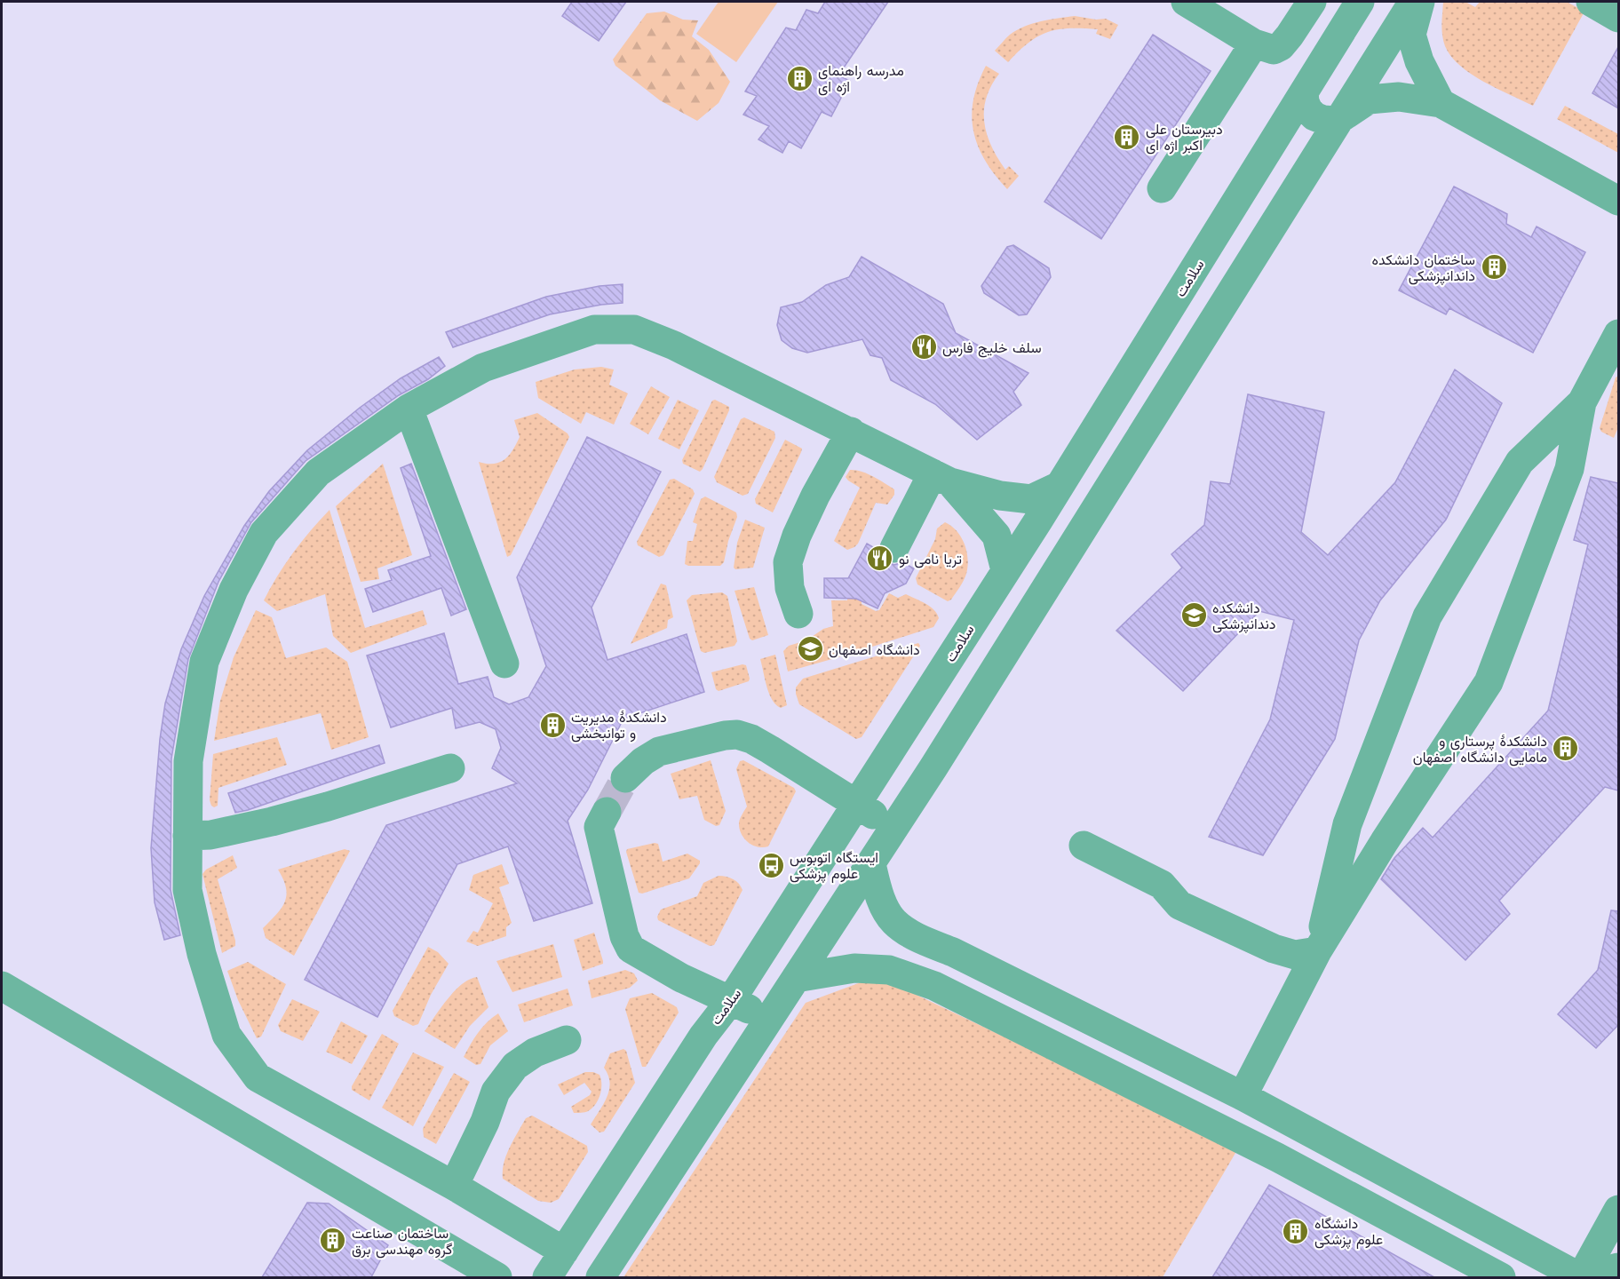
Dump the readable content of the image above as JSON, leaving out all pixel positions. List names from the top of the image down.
{
  "streets": {
    "street": ["سلامت"]
  },
  "places": {
    "building": [
      "مدرسه راهنمای اژه ای",
      "دبیرستان علی اکبر اژه ای",
      "ساختمان دانشکده داندانپزشکی",
      "دانشکدهٔ مدیریت و توانبخشی",
      "دانشکدهٔ پرستاری و مامایی دانشگاه اصفهان",
      "دانشگاه علوم پزشکی",
      "ساختمان صناعت گروه مهندسی برق"
    ],
    "restaurant": ["سلف خلیج فارس", "تریا نامی نو"],
    "school or university": ["دانشکده دندانپزشکی", "دانشگاه اصفهان"],
    "bus stop": ["ایستگاه اتوبوس علوم پزشکی"]
  }
}
